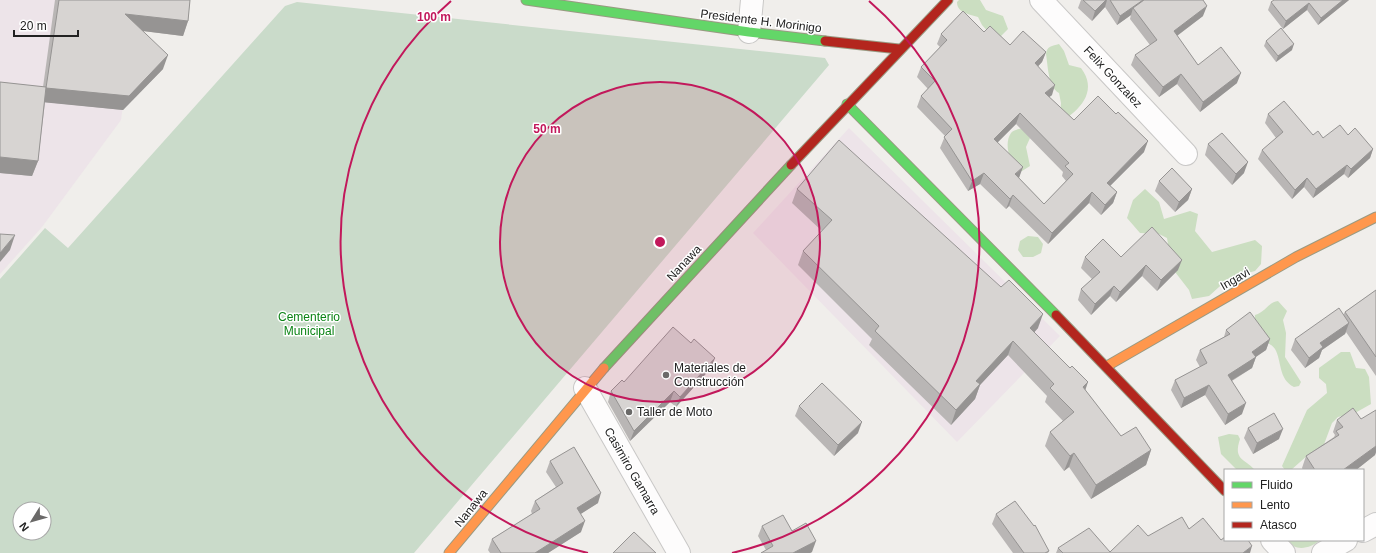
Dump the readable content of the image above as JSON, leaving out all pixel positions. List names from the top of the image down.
{
  "streets": {
    "street": [
      "Presidente H. Morinigo",
      "Felix Gonzalez",
      "Nanawa",
      "Ingavi",
      "Casimiro Gamarra"
    ]
  },
  "crossings": [
    ["Presidente H. Morinigo", "Nanawa"],
    ["Nanawa", "Casimiro Gamarra"]
  ],
  "parks": ["Cementerio Municipal"],
  "places": ["Materiales de Construcción", "Taller de Moto"],
  "legend": ["Fluido", "Lento", "Atasco"],
  "scale_bar": "20 m",
  "north": "bottom left",
  "rings": ["100 m", "50 m"]
}
